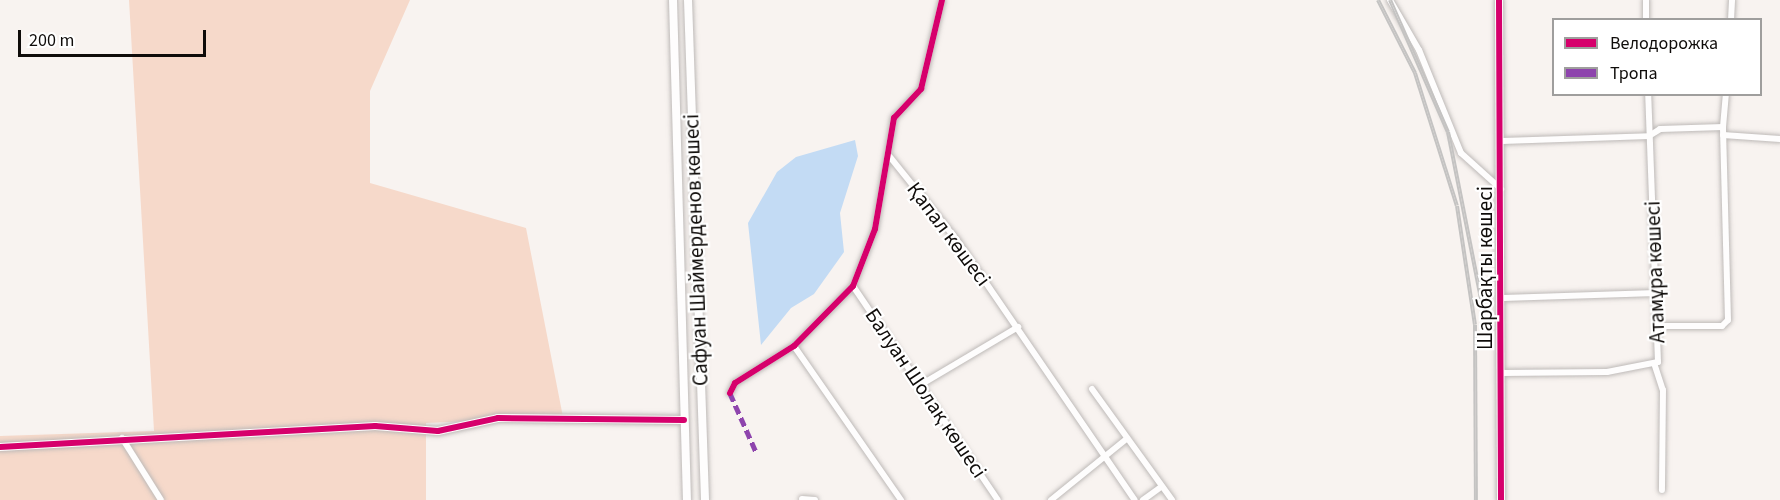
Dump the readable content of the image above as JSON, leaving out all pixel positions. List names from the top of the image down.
{
  "streets": {
    "street": [
      "Қапал көшесі",
      "Сафуан Шаймерденов көшесі",
      "Шарбақты көшесі",
      "Атамұра көшесі",
      "Балуан Шолақ көшесі"
    ]
  },
  "crossings": [
    ["Қапал көшесі", "Балуан Шолақ көшесі"],
    ["Шарбақты көшесі", "Атамұра көшесі"]
  ],
  "legend": ["Велодорожка", "Тропа"],
  "scale_bar": "200 m"
}
